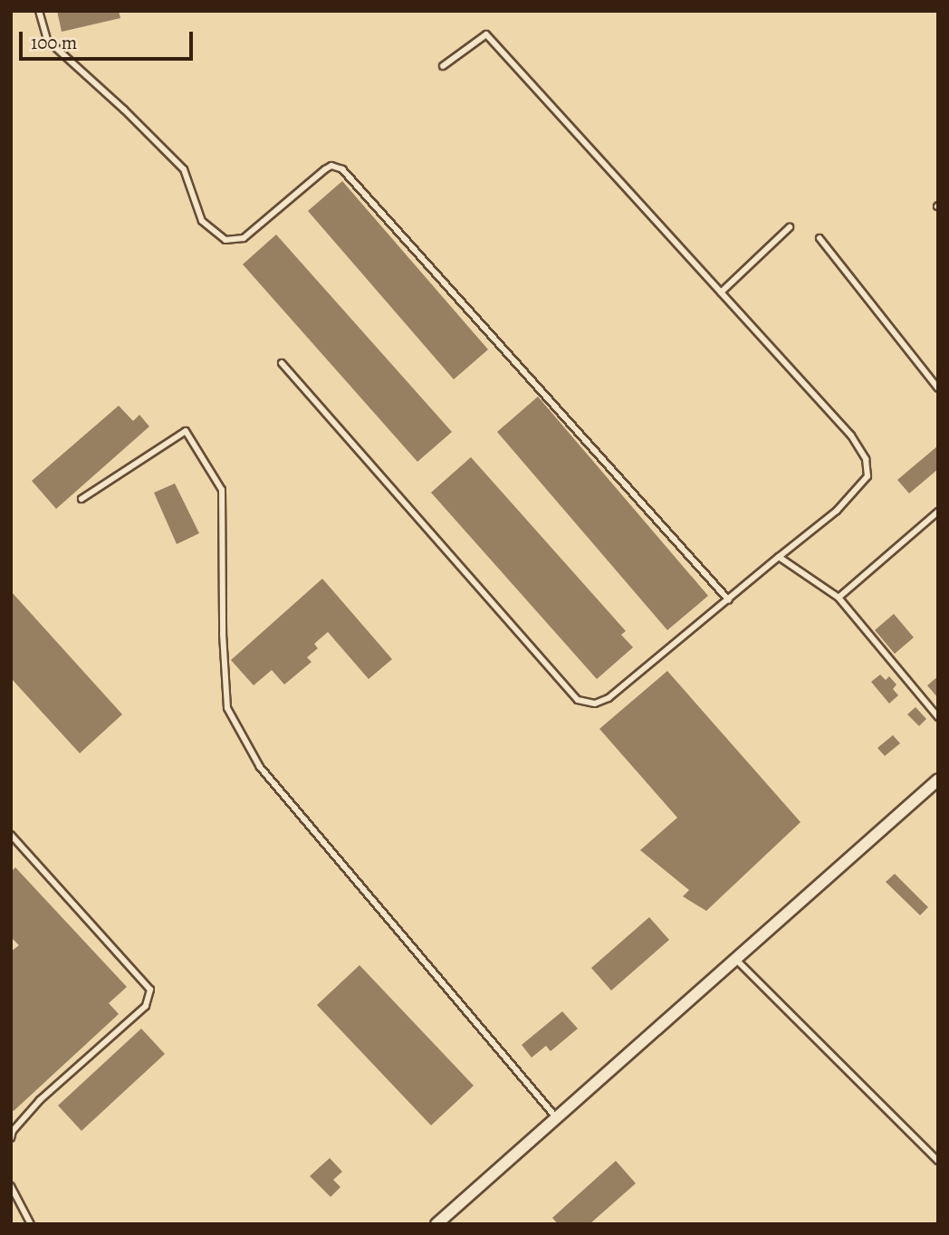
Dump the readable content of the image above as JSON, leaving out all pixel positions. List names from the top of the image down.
{
  "scale_bar": "100 m"
}
